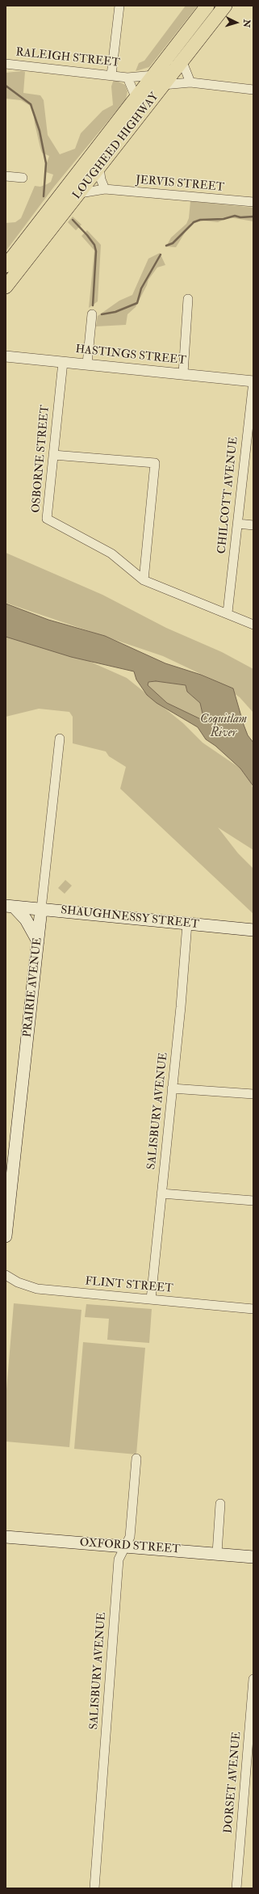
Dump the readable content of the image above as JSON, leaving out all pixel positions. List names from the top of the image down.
{
  "streets": {
    "main road": [
      "LOUGHEED HIGHWAY",
      "SHAUGHNESSY STREET",
      "PRAIRIE AVENUE",
      "OXFORD STREET"
    ],
    "street": [
      "RALEIGH STREET",
      "JERVIS STREET",
      "HASTINGS STREET",
      "OSBORNE STREET",
      "CHILCOTT AVENUE",
      "SALISBURY AVENUE",
      "FLINT STREET",
      "DORSET AVENUE"
    ]
  },
  "crossings": [
    ["RALEIGH STREET", "LOUGHEED HIGHWAY"],
    ["LOUGHEED HIGHWAY", "JERVIS STREET"],
    ["HASTINGS STREET", "OSBORNE STREET"],
    ["HASTINGS STREET", "CHILCOTT AVENUE"],
    ["OSBORNE STREET", "CHILCOTT AVENUE"],
    ["SHAUGHNESSY STREET", "PRAIRIE AVENUE"],
    ["SHAUGHNESSY STREET", "SALISBURY AVENUE"],
    ["SALISBURY AVENUE", "FLINT STREET"],
    ["SALISBURY AVENUE", "OXFORD STREET"]
  ],
  "water": ["Coquitlam River"],
  "north": "right"
}
